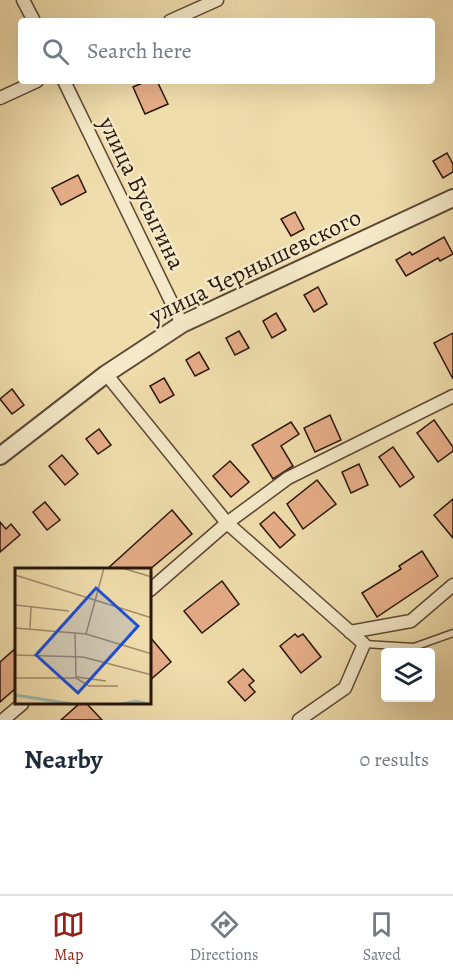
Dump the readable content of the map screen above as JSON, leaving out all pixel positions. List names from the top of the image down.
{
  "streets": {
    "street": ["улица Бусыгина", "улица Чернышевского"]
  },
  "crossings": [
    ["улица Бусыгина", "улица Чернышевского"]
  ],
  "page": {
    "search": "Search here",
    "heading": ["Nearby", "0 results"],
    "nav": ["Map", "Directions", "Saved"]
  }
}
